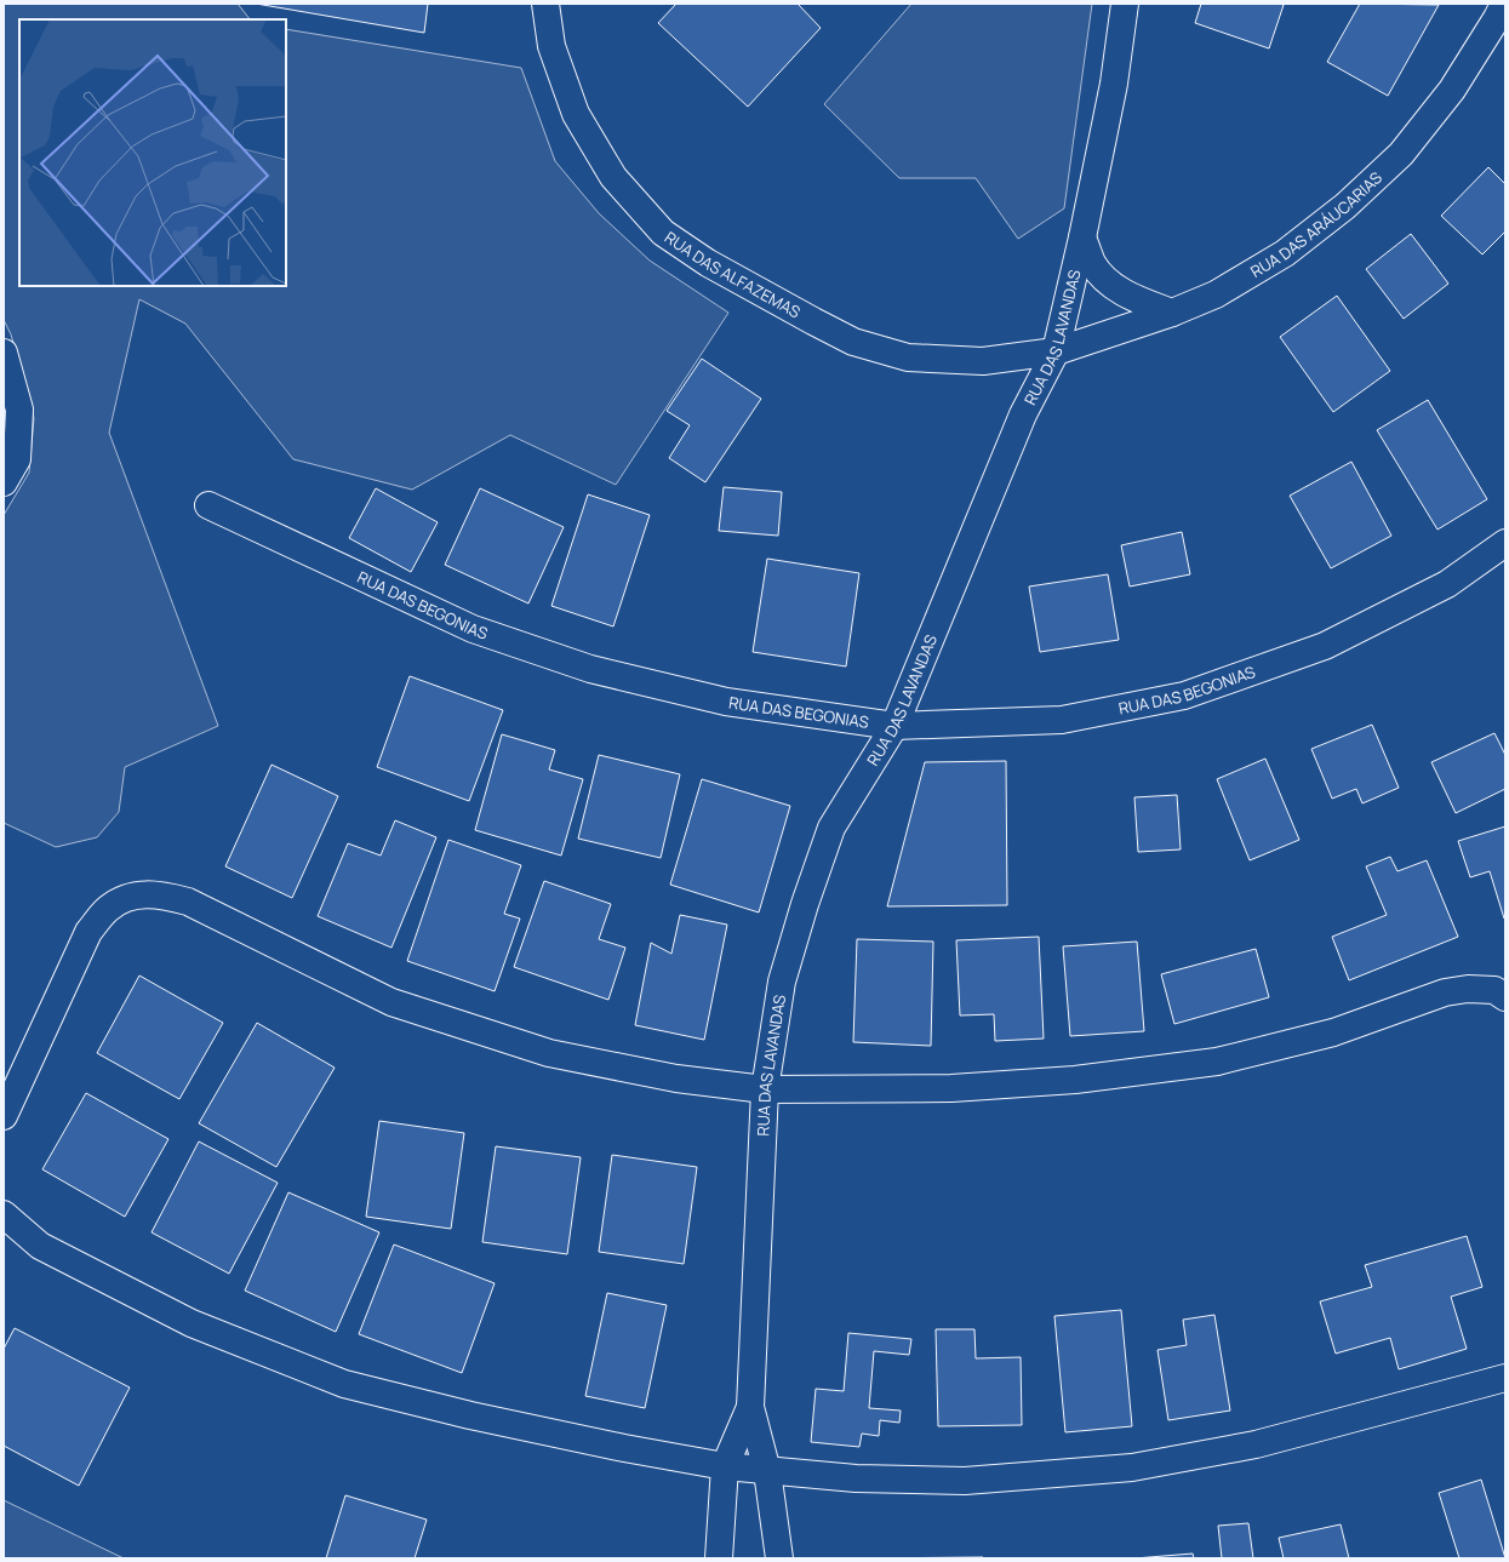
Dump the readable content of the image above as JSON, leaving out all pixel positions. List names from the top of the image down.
{
  "streets": {
    "street": [
      "RUA DAS ARÁUCARIAS",
      "RUA DAS ALFAZEMAS",
      "RUA DAS LAVANDAS",
      "RUA DAS BEGONIAS"
    ]
  },
  "crossings": [
    ["RUA DAS ARÁUCARIAS", "RUA DAS ALFAZEMAS"],
    ["RUA DAS ARÁUCARIAS", "RUA DAS LAVANDAS"],
    ["RUA DAS ALFAZEMAS", "RUA DAS LAVANDAS"],
    ["RUA DAS LAVANDAS", "RUA DAS BEGONIAS"]
  ]
}
